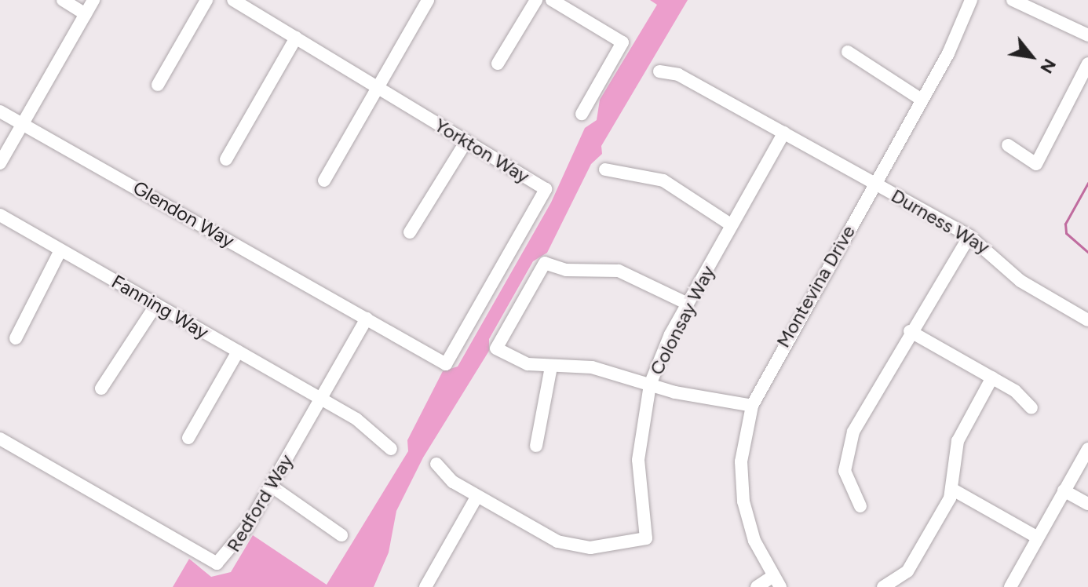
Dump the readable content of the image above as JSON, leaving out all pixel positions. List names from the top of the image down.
{
  "streets": {
    "street": [
      "Yorkton Way",
      "Glendon Way",
      "Durness Way",
      "Montevina Drive",
      "Fanning Way",
      "Colonsay Way",
      "Redford Way"
    ]
  },
  "crossings": [
    ["Yorkton Way", "Glendon Way"],
    ["Yorkton Way", "Redford Way"],
    ["Glendon Way", "Redford Way"],
    ["Durness Way", "Montevina Drive"],
    ["Durness Way", "Colonsay Way"],
    ["Fanning Way", "Redford Way"]
  ],
  "north": "bottom right"
}
